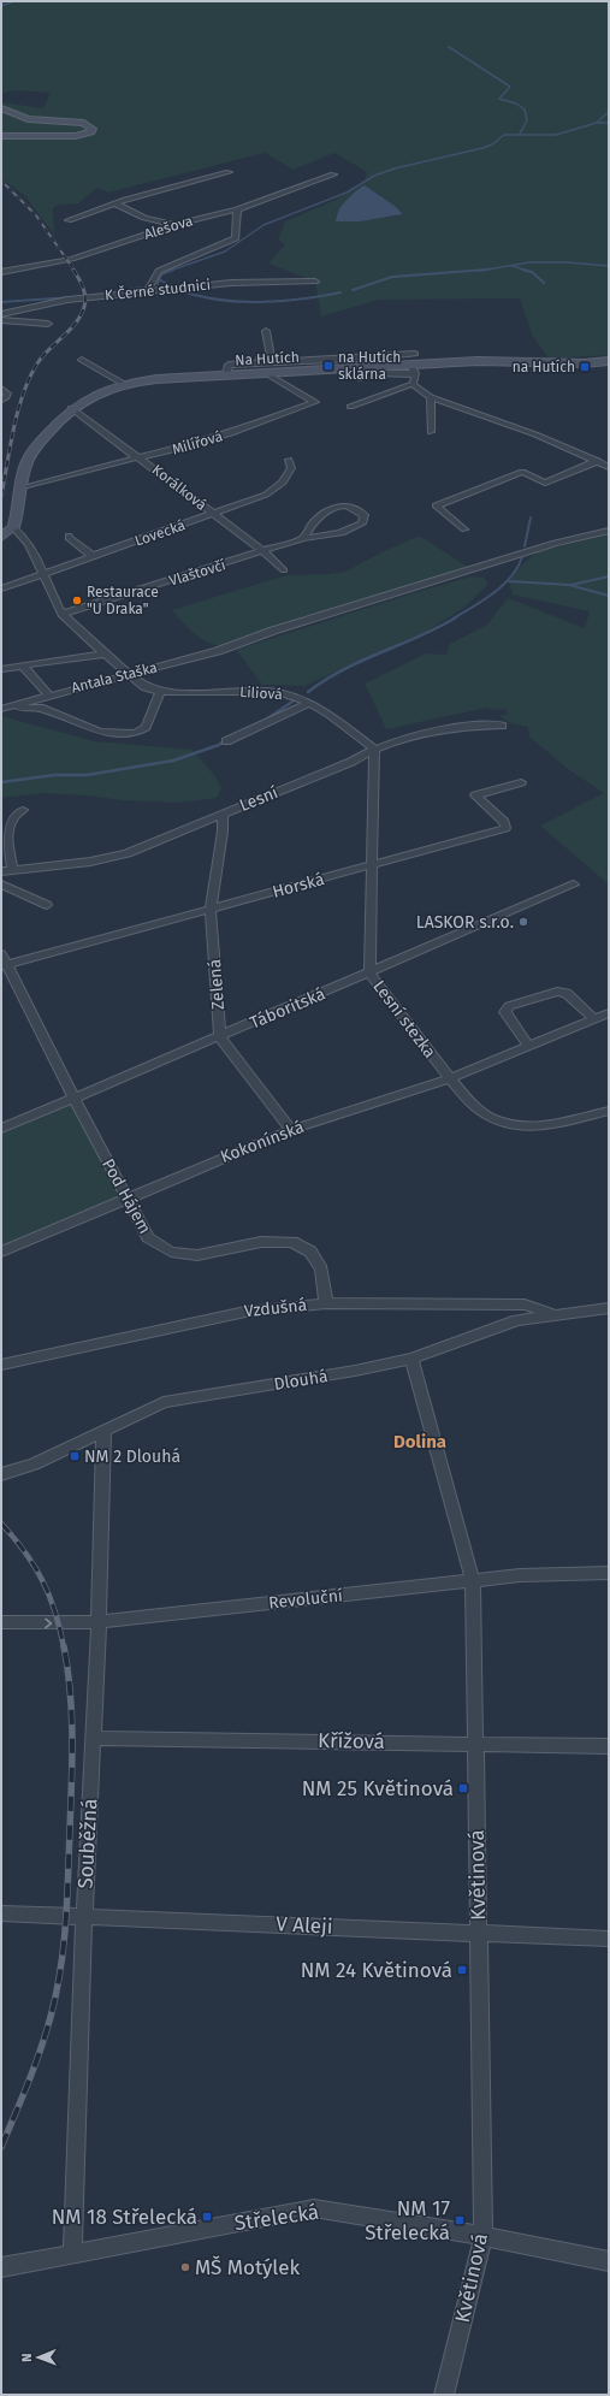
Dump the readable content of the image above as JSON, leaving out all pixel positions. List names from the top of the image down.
{
  "streets": {
    "street": [
      "Alešova",
      "K Černé studnici",
      "Na Hutích",
      "Milířová",
      "Korálková",
      "Lovecká",
      "Vlaštovčí",
      "Antala Staška",
      "Liliová",
      "Lesní",
      "Horská",
      "Zelená",
      "Táboritská",
      "Lesní stezka",
      "Kokonínská",
      "Pod Hájem",
      "Vzdušná",
      "Dlouhá",
      "Revoluční",
      "Křížová",
      "Souběžná",
      "Květinová",
      "V Aleji",
      "Střelecká"
    ]
  },
  "crossings": [
    ["Na Hutích", "Milířová"],
    ["Na Hutích", "Korálková"],
    ["Na Hutích", "Liliová"],
    ["Milířová", "Korálková"],
    ["Korálková", "Lovecká"],
    ["Korálková", "Vlaštovčí"],
    ["Lovecká", "Liliová"],
    ["Vlaštovčí", "Liliová"],
    ["Antala Staška", "Liliová"],
    ["Liliová", "Lesní"],
    ["Liliová", "Lesní stezka"],
    ["Lesní", "Zelená"],
    ["Lesní", "Lesní stezka"],
    ["Horská", "Zelená"],
    ["Horská", "Lesní stezka"],
    ["Horská", "Pod Hájem"],
    ["Zelená", "Táboritská"],
    ["Táboritská", "Lesní stezka"],
    ["Táboritská", "Pod Hájem"],
    ["Lesní stezka", "Kokonínská"],
    ["Kokonínská", "Pod Hájem"],
    ["Pod Hájem", "Vzdušná"],
    ["Vzdušná", "Dlouhá"],
    ["Dlouhá", "Souběžná"],
    ["Dlouhá", "Květinová"],
    ["Revoluční", "Souběžná"],
    ["Revoluční", "Květinová"],
    ["Křížová", "Souběžná"],
    ["Křížová", "Květinová"],
    ["Souběžná", "V Aleji"],
    ["Souběžná", "Střelecká"],
    ["Květinová", "V Aleji"],
    ["Květinová", "Střelecká"]
  ],
  "districts": ["Dolina"],
  "places": {
    "transit": [
      "na Hutích sklárna",
      "na Hutích",
      "NM 2 Dlouhá",
      "NM 25 Květinová",
      "NM 24 Květinová",
      "NM 18 Střelecká",
      "NM 17 Střelecká"
    ],
    "other": ["Restaurace \"U Draka\"", "LASKOR s.r.o.", "MŠ Motýlek"]
  },
  "north": "left"
}
